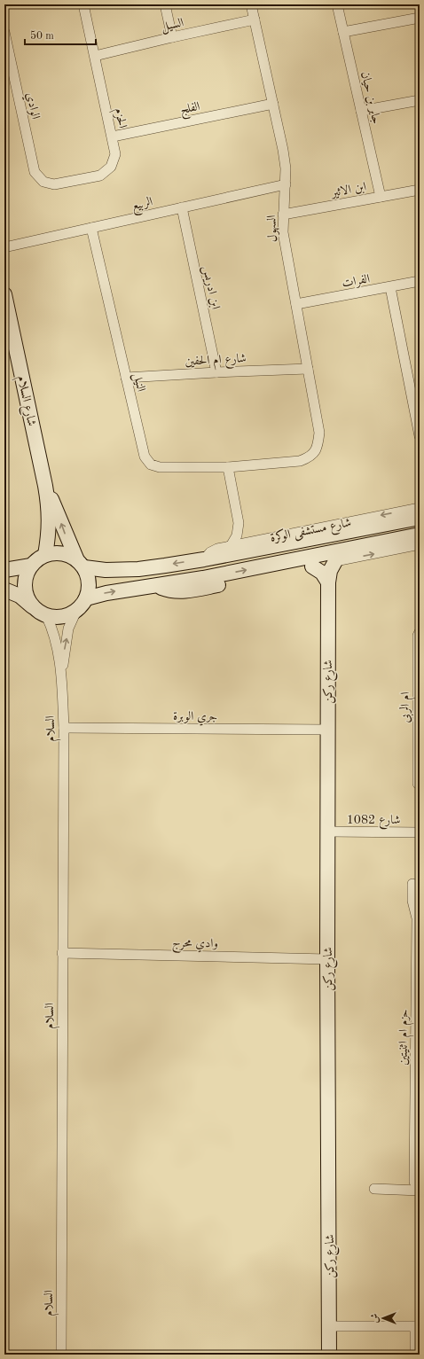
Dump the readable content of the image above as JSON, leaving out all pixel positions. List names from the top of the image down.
{
  "streets": {
    "street": [
      "السيل",
      "جابر بن حيان",
      "الوادي",
      "الفلج",
      "الحزم",
      "ابن الاثير",
      "الربيع",
      "السهول",
      "الفرات",
      "ابن ادريس",
      "شارع ام الحفين",
      "النيل",
      "شارع السلام",
      "شارع مستشفى الوكرة",
      "شارع ركن",
      "ام الربى",
      "جري الوبرة",
      "السلام",
      "شارع 1082",
      "وادي محرج",
      "حزم ام اثنيتين"
    ]
  },
  "crossings": [
    ["السيل", "الحزم"],
    ["السيل", "السهول"],
    ["جابر بن حيان", "ابن الاثير"],
    ["الوادي", "الحزم"],
    ["الفلج", "الحزم"],
    ["الفلج", "السهول"],
    ["ابن الاثير", "السهول"],
    ["الربيع", "السهول"],
    ["الربيع", "ابن ادريس"],
    ["الربيع", "النيل"],
    ["السهول", "الفرات"],
    ["السهول", "شارع ام الحفين"],
    ["السهول", "النيل"],
    ["ابن ادريس", "شارع ام الحفين"],
    ["شارع ام الحفين", "النيل"],
    ["شارع السلام", "شارع مستشفى الوكرة"],
    ["شارع السلام", "السلام"],
    ["شارع مستشفى الوكرة", "السلام"],
    ["شارع ركن", "جري الوبرة"],
    ["شارع ركن", "شارع 1082"],
    ["شارع ركن", "وادي محرج"],
    ["جري الوبرة", "السلام"],
    ["السلام", "وادي محرج"]
  ],
  "scale_bar": "50 m",
  "north": "left"
}
